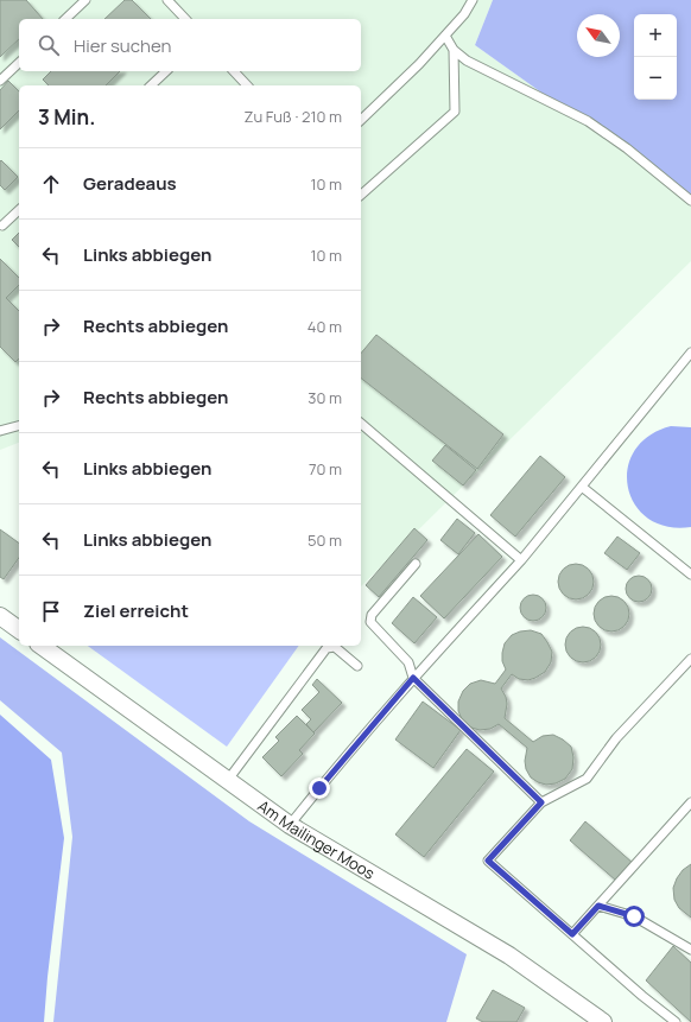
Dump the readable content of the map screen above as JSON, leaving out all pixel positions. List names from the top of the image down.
{
  "streets": {
    "street": ["Am Mailinger Moos"]
  },
  "north": "top left",
  "page": {
    "map_buttons": ["+", "−"],
    "search": "Hier suchen",
    "heading": ["3 Min.", "Zu Fuß · 210 m"],
    "list": [
      ["Geradeaus", "10 m"],
      ["Links abbiegen", "10 m"],
      ["Rechts abbiegen", "40 m"],
      ["Rechts abbiegen", "30 m"],
      ["Links abbiegen", "70 m"],
      ["Links abbiegen", "50 m"],
      "Ziel erreicht"
    ]
  }
}
